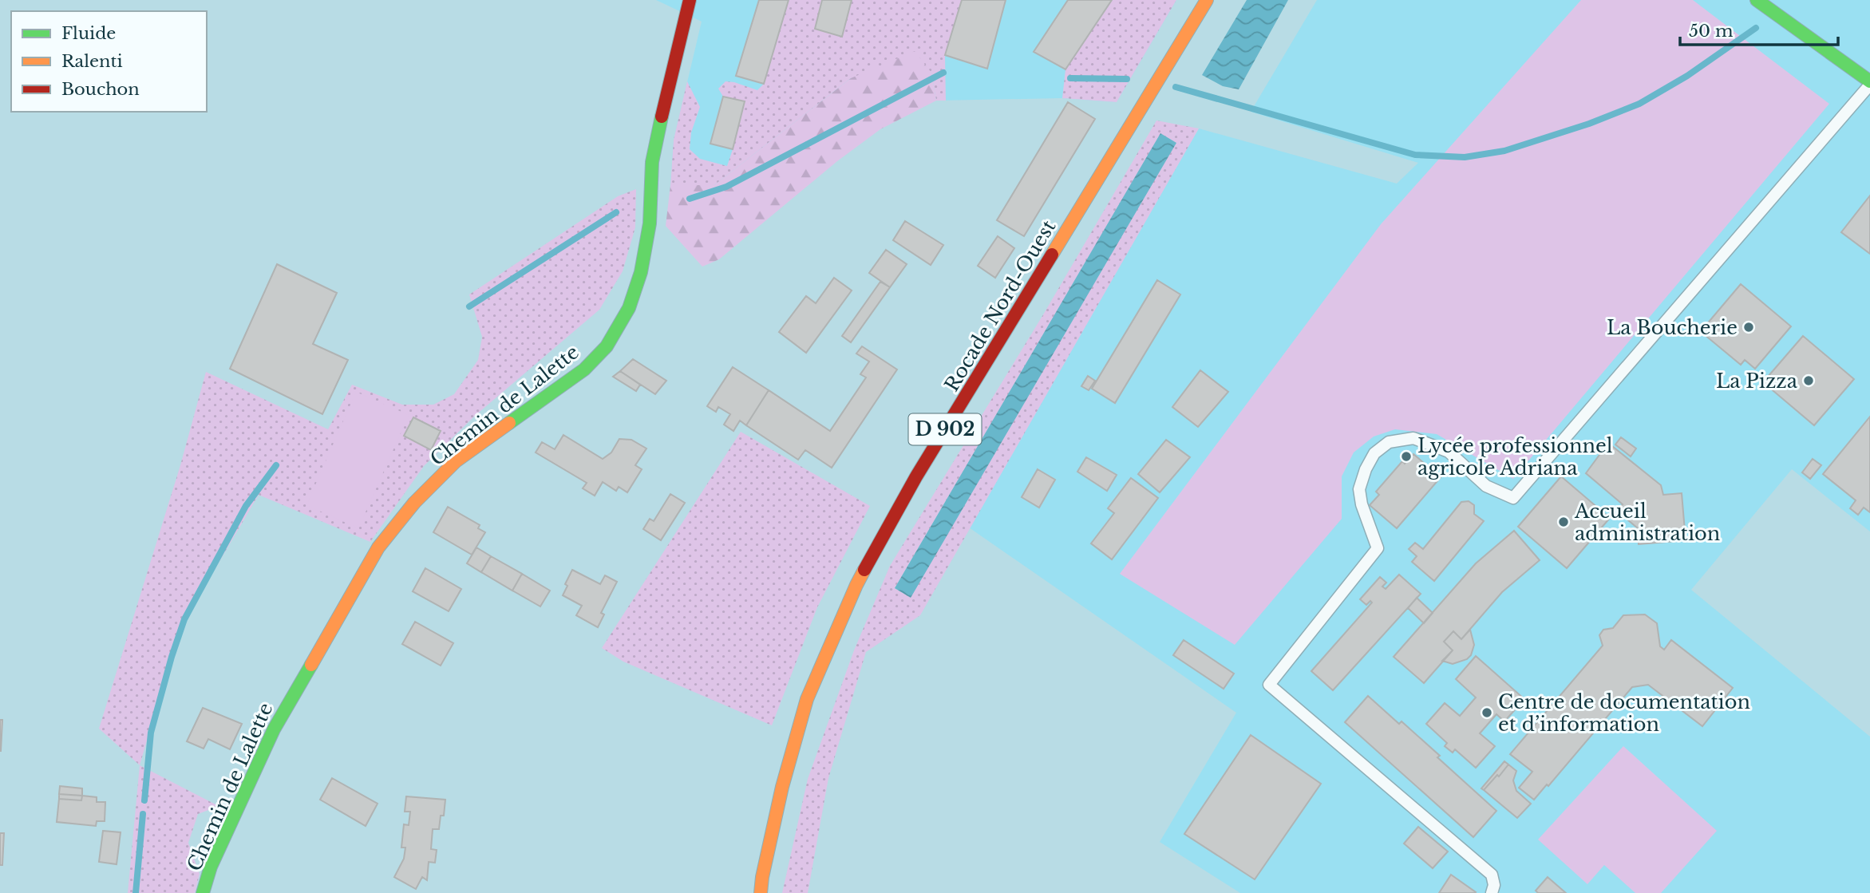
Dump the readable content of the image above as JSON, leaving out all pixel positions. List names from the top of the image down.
{
  "streets": {
    "main road": ["Rocade Nord-Ouest", "Chemin de Lalette", "D 902"]
  },
  "places": [
    "La Boucherie",
    "La Pizza",
    "Lycée professionnel agricole Adriana",
    "Accueil administration",
    "Centre de documentation et d’information"
  ],
  "legend": ["Fluide", "Ralenti", "Bouchon"],
  "scale_bar": "50 m"
}
